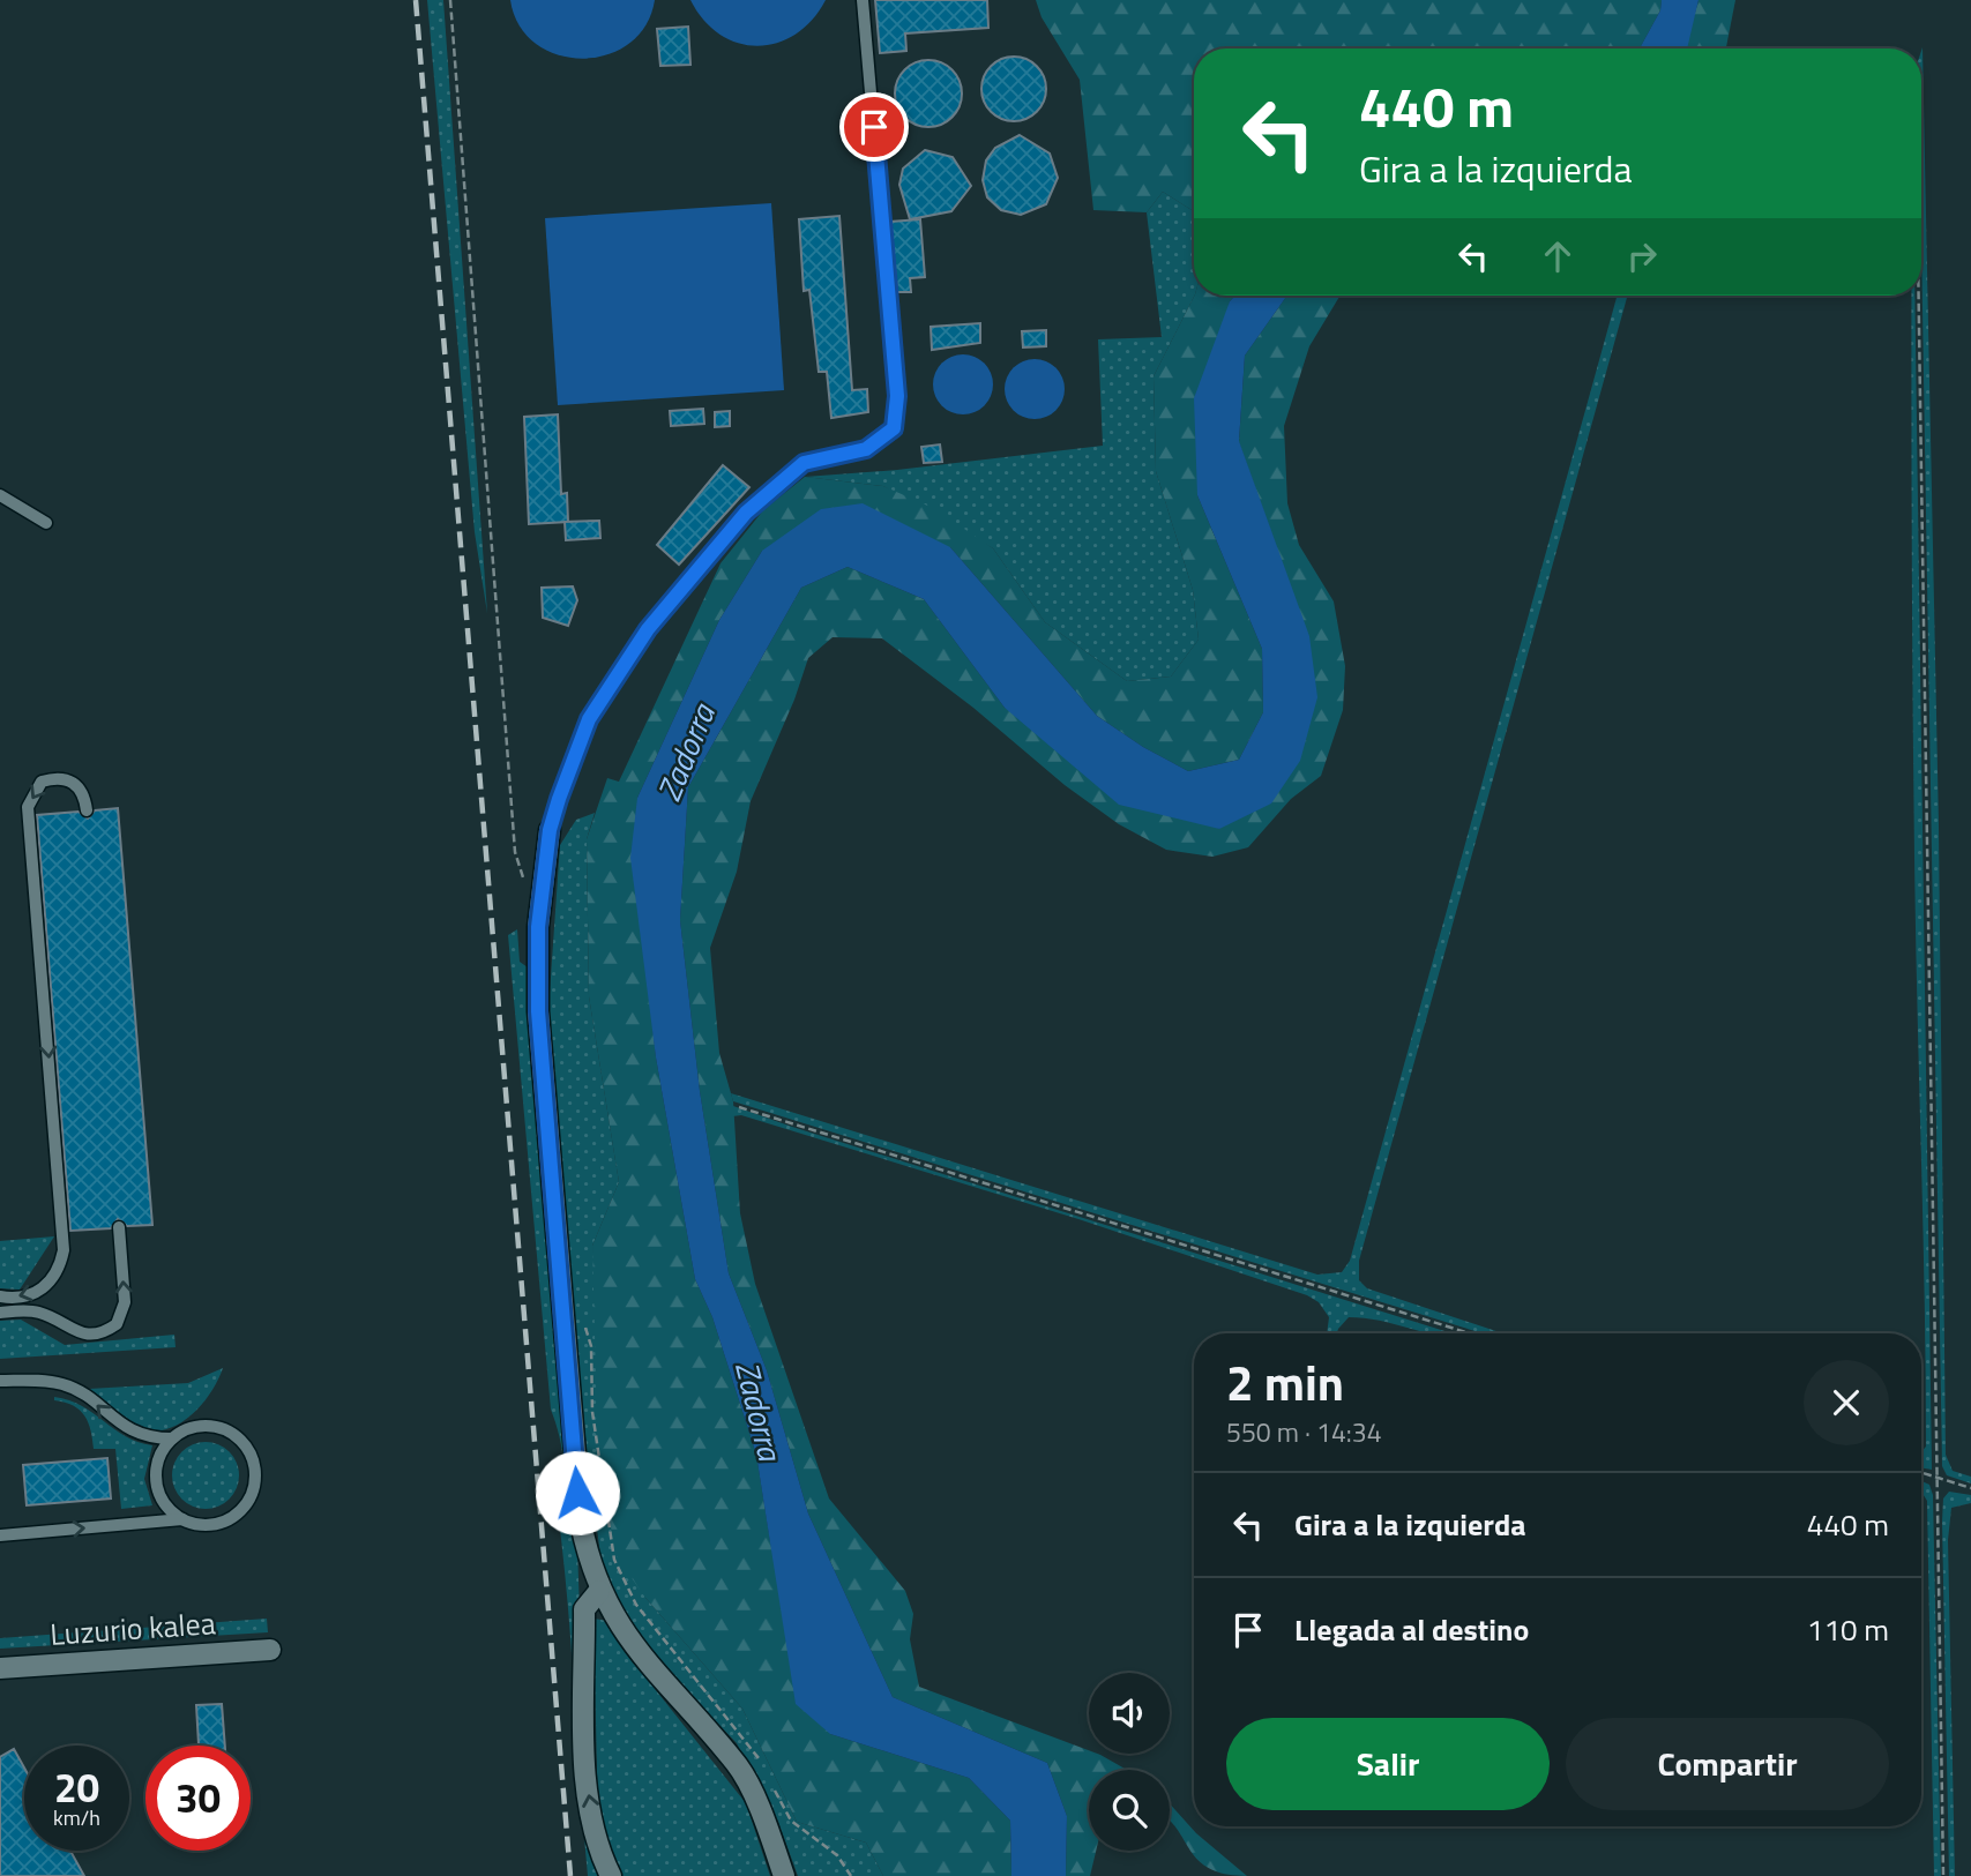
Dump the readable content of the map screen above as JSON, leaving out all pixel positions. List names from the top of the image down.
{
  "streets": {
    "street": ["Luzurio kalea"]
  },
  "water": ["Zadorra"],
  "page": {
    "turn": ["440 m", "Gira a la izquierda"],
    "heading": ["2 min", "550 m · 14:34"],
    "list": [
      {
        "name": "Gira a la izquierda",
        "value": "440 m"
      },
      {
        "name": "Llegada al destino",
        "value": "110 m"
      }
    ],
    "buttons": ["Salir", "Compartir"],
    "speed": "20 km/h",
    "limit": "30"
  }
}
